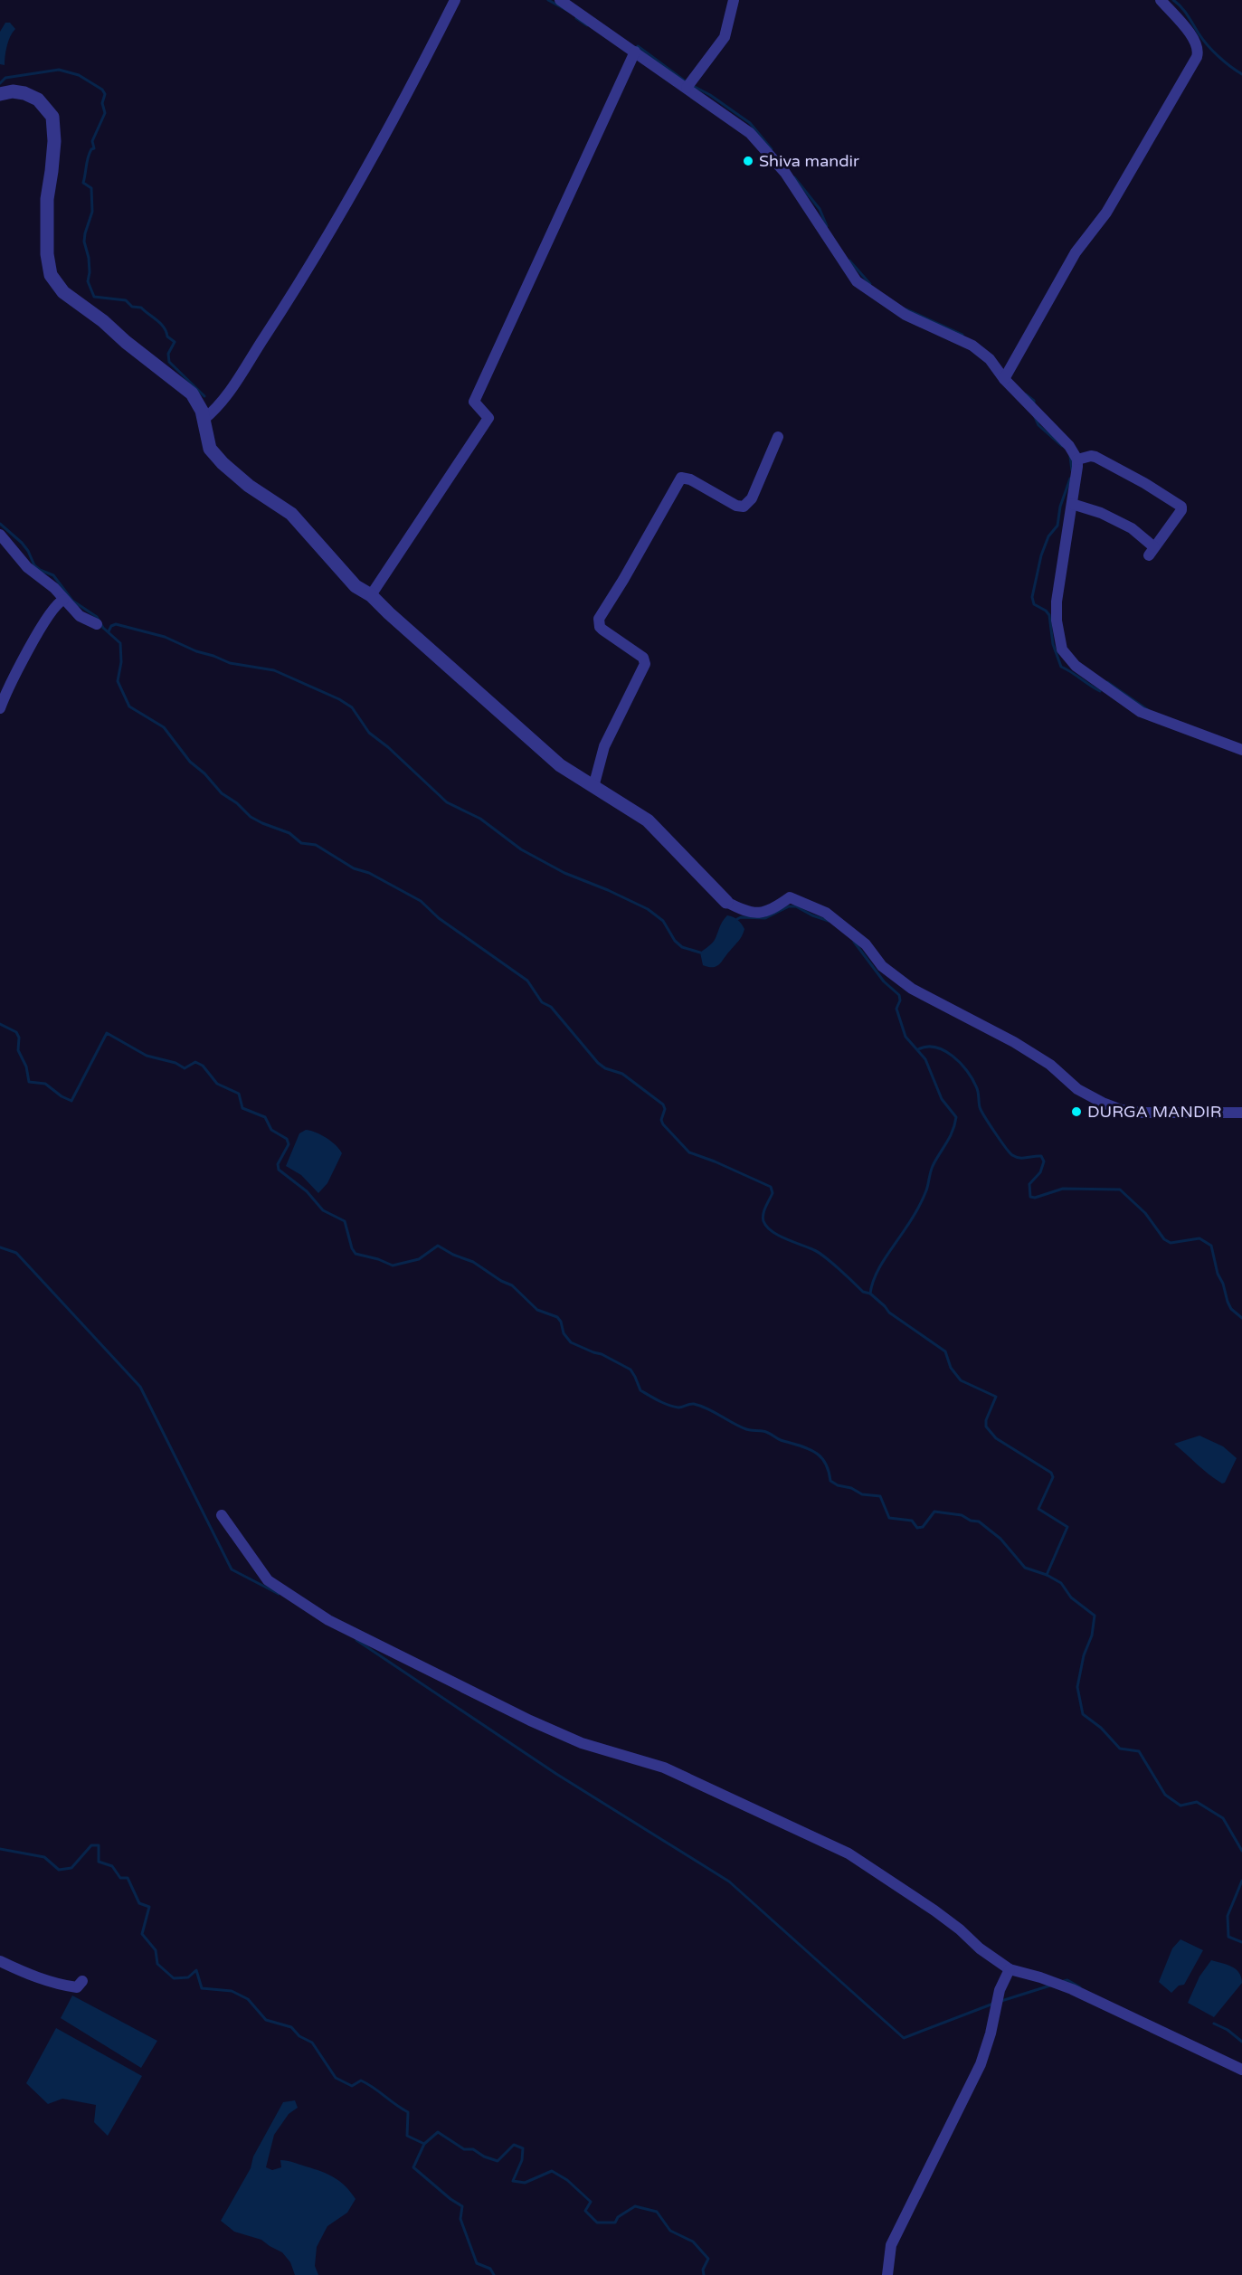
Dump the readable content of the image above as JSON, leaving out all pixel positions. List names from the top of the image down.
{
  "places": ["Shiva mandir", "DURGA MANDIR"]
}
